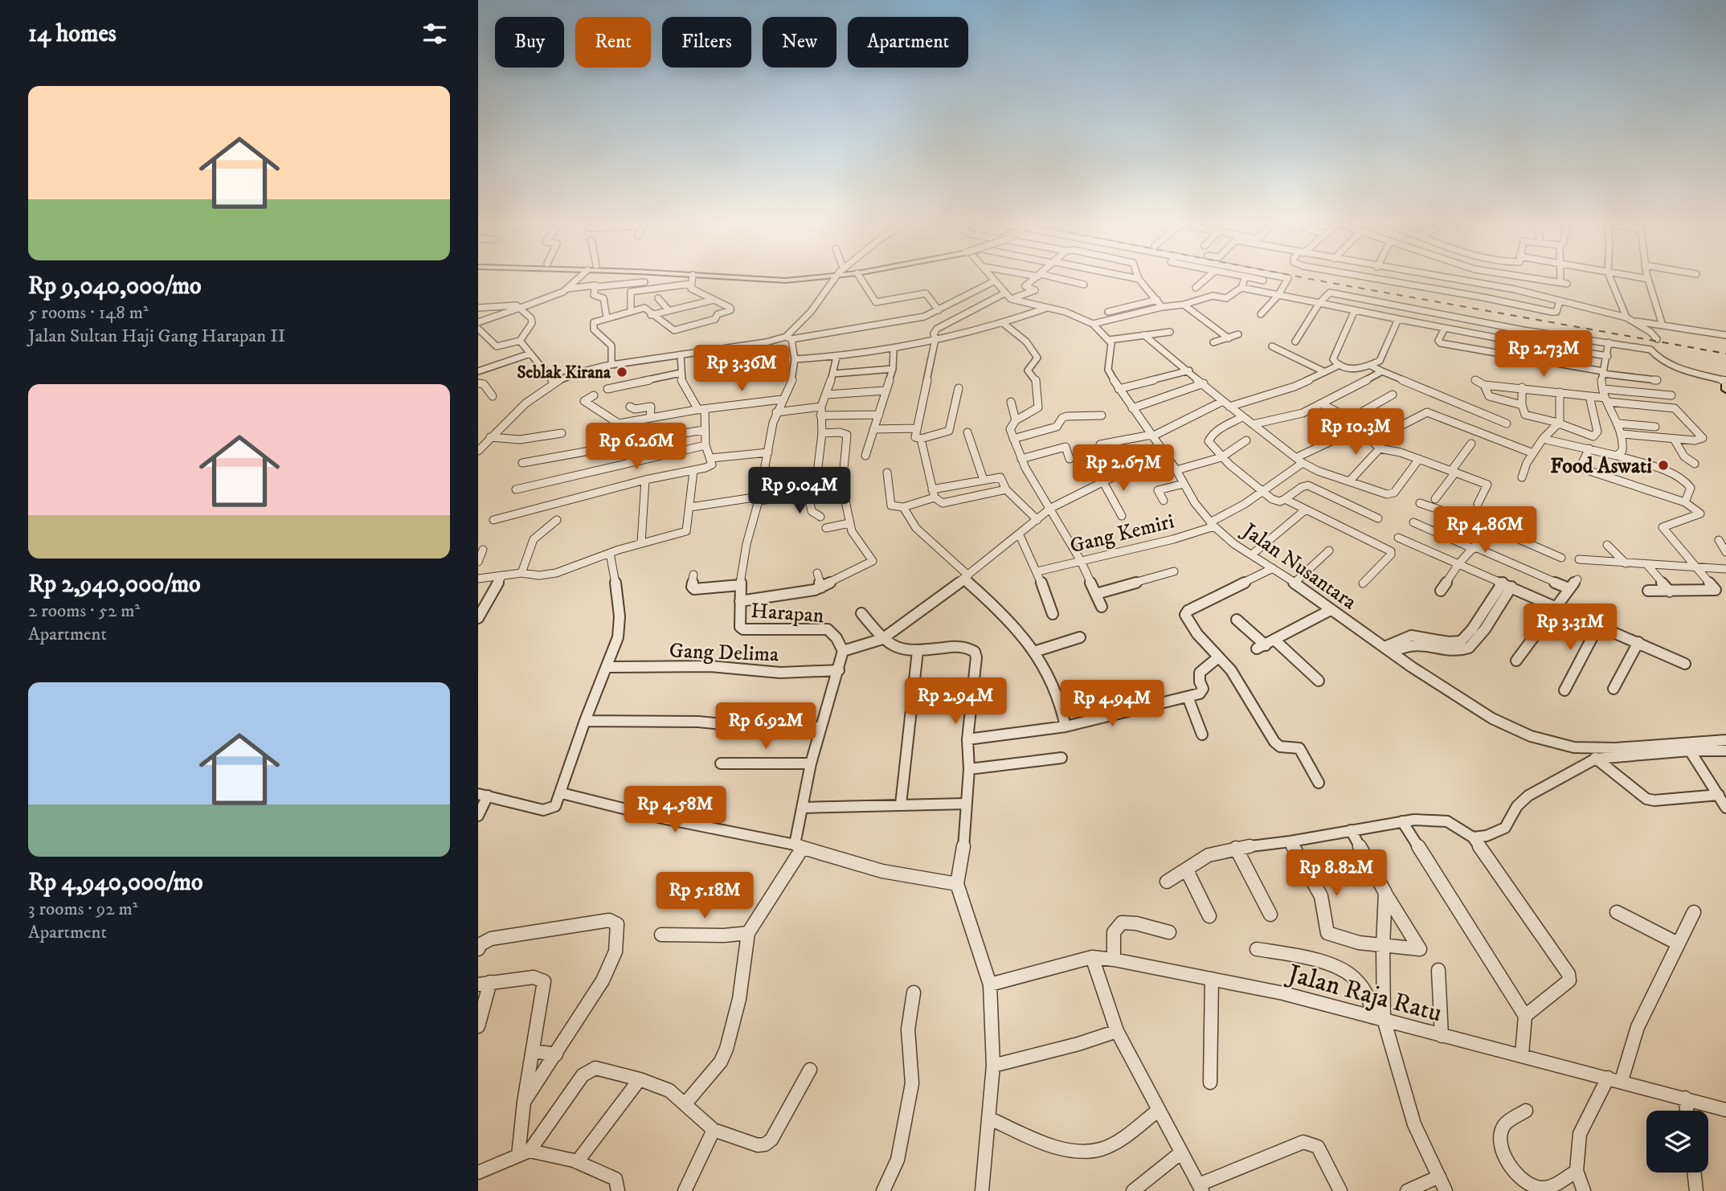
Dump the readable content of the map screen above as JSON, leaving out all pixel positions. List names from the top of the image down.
{
  "streets": {
    "street": [
      "Gang Kemiri",
      "Jalan Nusantara",
      "Harapan",
      "Gang Delima",
      "Jalan Raja Ratu"
    ]
  },
  "crossings": [
    ["Gang Kemiri", "Jalan Nusantara"],
    ["Jalan Nusantara", "Harapan"]
  ],
  "places": ["Seblak Kirana", "Food Aswati"],
  "page": {
    "heading": "14 homes",
    "chip": [
      "Buy",
      "Rent",
      "Filters",
      "New",
      "Apartment"
    ],
    "list": [
      {
        "name": "Rp 9,040,000/mo",
        "note": "5 rooms · 148 m² · Jalan Sultan Haji Gang Harapan II"
      },
      {
        "name": "Rp 2,940,000/mo",
        "note": "2 rooms · 52 m² · Apartment"
      },
      {
        "name": "Rp 4,940,000/mo",
        "note": "3 rooms · 92 m² · Apartment"
      }
    ],
    "price": [
      "Rp 2.73M",
      "Rp 3.36M",
      "Rp 10.3M",
      "Rp 6.26M",
      "Rp 2.67M",
      "Rp 9.04M",
      "Rp 4.86M",
      "Rp 3.31M",
      "Rp 2.94M",
      "Rp 4.94M",
      "Rp 6.92M",
      "Rp 4.58M",
      "Rp 8.82M",
      "Rp 5.18M"
    ]
  }
}
